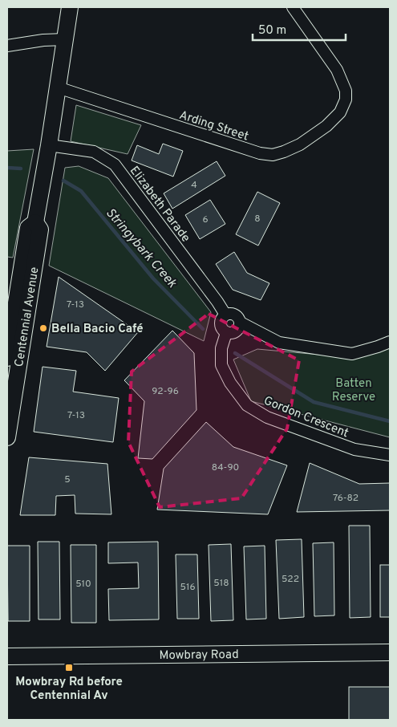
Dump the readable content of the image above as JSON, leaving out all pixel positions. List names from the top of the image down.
{
  "streets": {
    "main road": ["Centennial Avenue", "Mowbray Road"],
    "street": ["Arding Street", "Elizabeth Parade", "Gordon Crescent"]
  },
  "crossings": [
    ["Arding Street", "Centennial Avenue"],
    ["Elizabeth Parade", "Centennial Avenue"],
    ["Elizabeth Parade", "Gordon Crescent"]
  ],
  "water": ["Stringybark Creek"],
  "parks": ["Batten Reserve"],
  "places": {
    "other": ["Bella Bacio Café"],
    "transit": ["Mowbray Rd before Centennial Av"]
  },
  "house_numbers": [
    "4",
    "8",
    "6",
    "7-13",
    "92-96",
    "7-13",
    "84-90",
    "5",
    "76-82",
    "522",
    "518",
    "510",
    "516"
  ],
  "scale_bar": "50 m"
}
